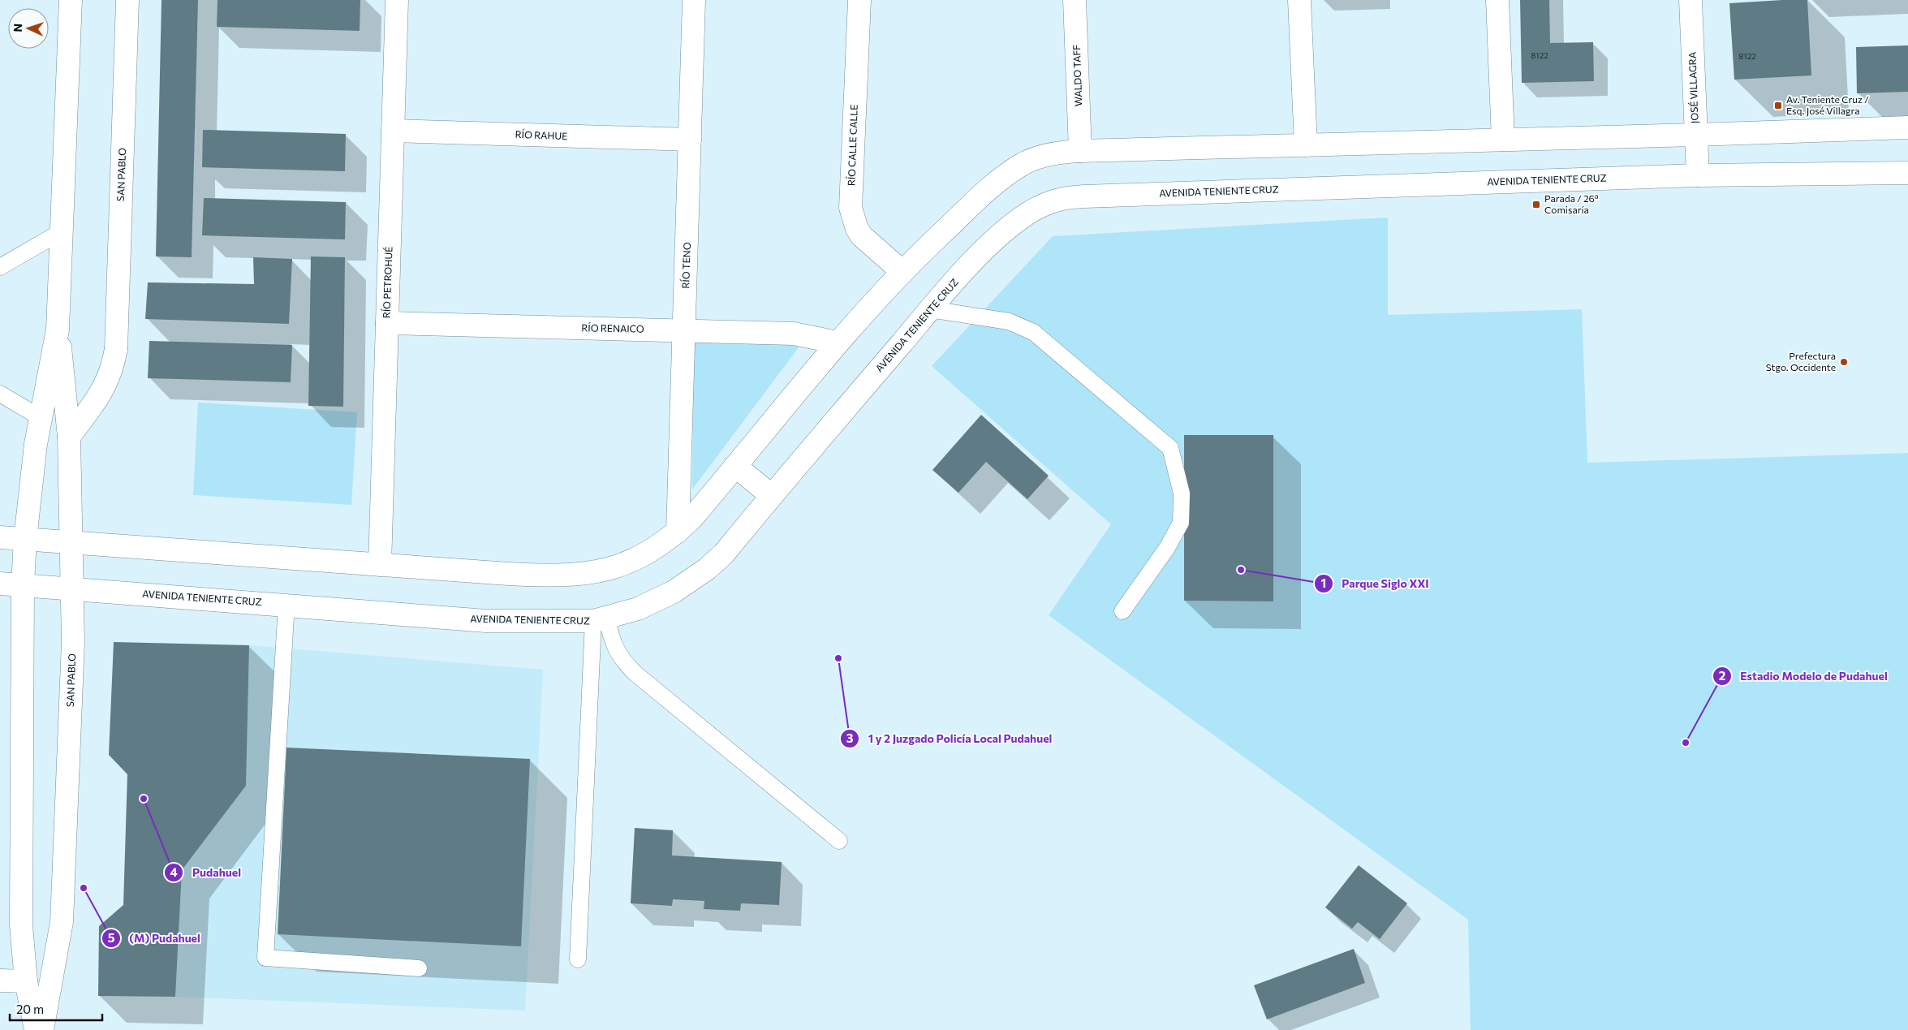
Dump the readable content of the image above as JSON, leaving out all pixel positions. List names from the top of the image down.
{
  "streets": {
    "main road": [
      "WALDO TAFF",
      "JOSÉ VILLAGRA",
      "RÍO RAHUE",
      "RÍO CALLE CALLE",
      "SAN PABLO",
      "AVENIDA TENIENTE CRUZ",
      "RÍO TENO",
      "RÍO PETROHUÉ",
      "RÍO RENAICO"
    ]
  },
  "crossings": [
    ["JOSÉ VILLAGRA", "AVENIDA TENIENTE CRUZ"],
    ["RÍO RAHUE", "RÍO TENO"],
    ["RÍO RAHUE", "RÍO PETROHUÉ"],
    ["SAN PABLO", "AVENIDA TENIENTE CRUZ"],
    ["RÍO TENO", "RÍO RENAICO"],
    ["RÍO PETROHUÉ", "RÍO RENAICO"]
  ],
  "places": {
    "transit": ["Av. Teniente Cruz / Esq. José Villagra", "Parada / 26ª Comisaría"],
    "other": [
      "Prefectura Stgo. Occidente",
      "Parque Siglo XXI",
      "1 y 2 Juzgado Policía Local Pudahuel",
      "Estadio Modelo de Pudahuel",
      "Pudahuel",
      "(M) Pudahuel"
    ]
  },
  "house_numbers": ["8122", "8122"],
  "scale_bar": "20 m",
  "north": "left"
}
